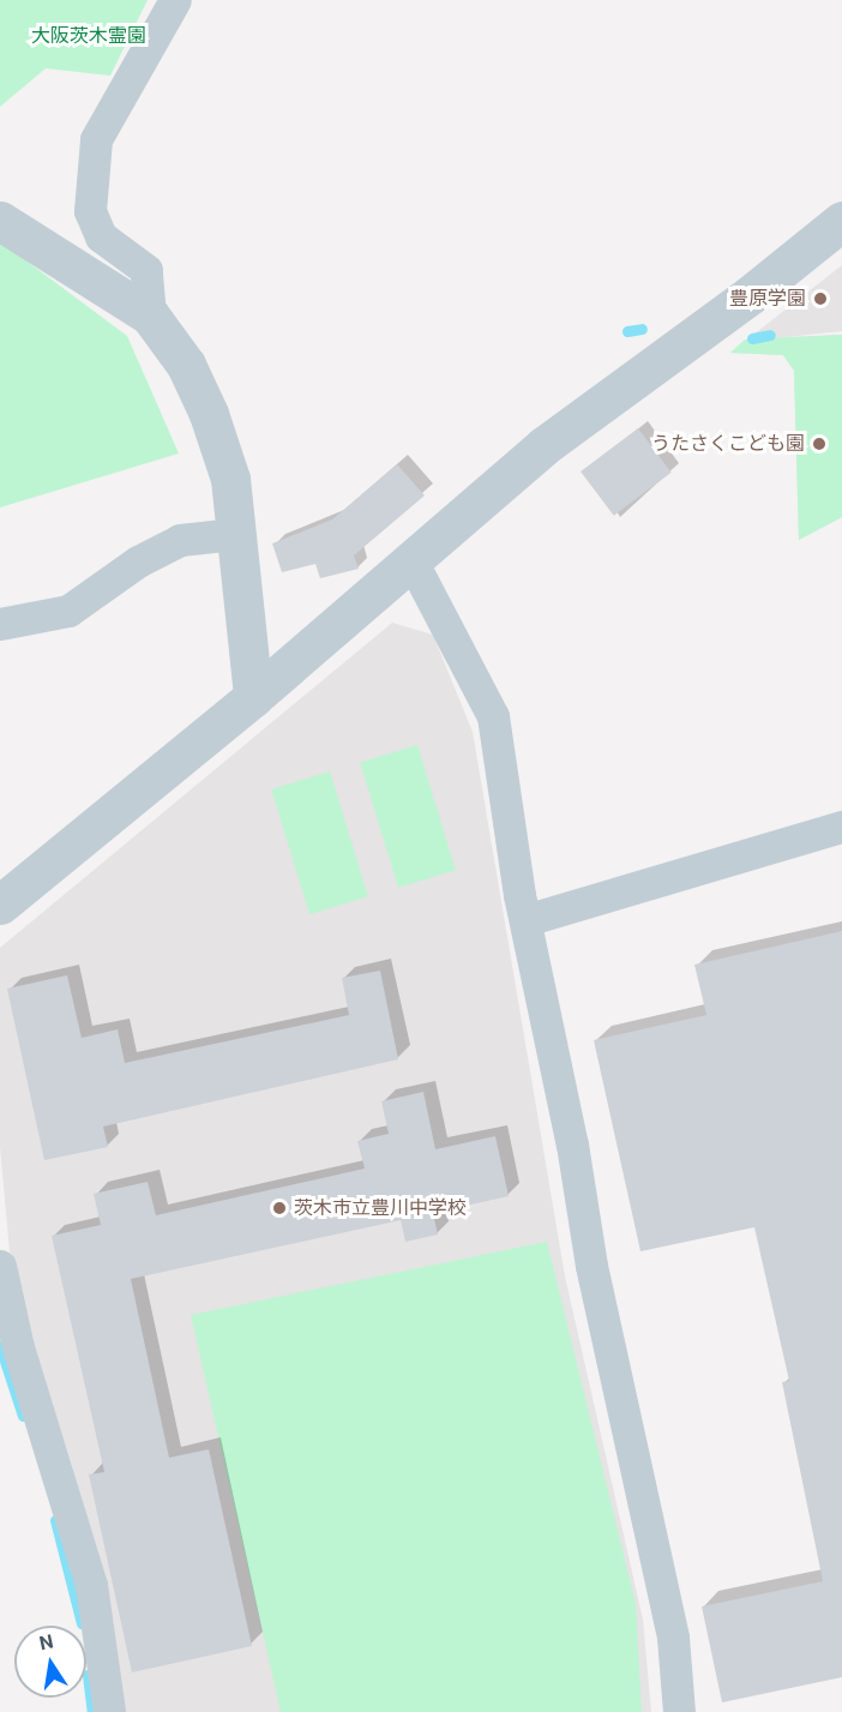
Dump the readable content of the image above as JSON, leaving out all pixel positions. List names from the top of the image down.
{
  "parks": ["大阪茨木霊園"],
  "places": ["豊原学園", "うたさくこども園", "茨木市立豊川中学校"],
  "north": "top"
}
